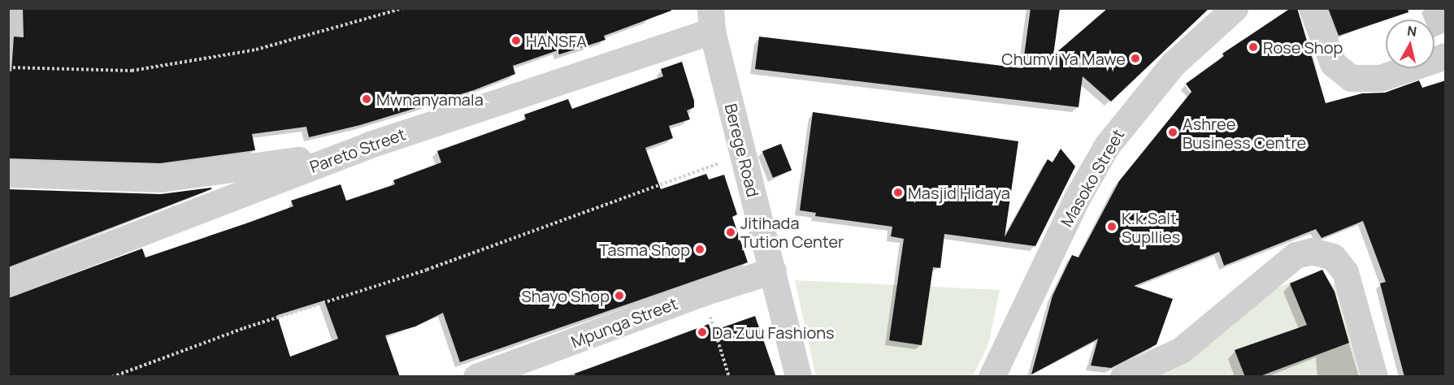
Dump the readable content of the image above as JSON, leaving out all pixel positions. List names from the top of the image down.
{
  "streets": {
    "street": [
      "Pareto Street",
      "Berege Road",
      "Masoko Street",
      "Mpunga Street"
    ]
  },
  "crossings": [
    ["Pareto Street", "Berege Road"],
    ["Berege Road", "Mpunga Street"]
  ],
  "places": [
    "HANSFA",
    "Rose Shop",
    "Chumvi Ya Mawe",
    "Mwnanyamala",
    "Ashree Business Centre",
    "Masjid Hidaya",
    "K.k.Salt Supllies",
    "Jitihada Tution Center",
    "Tasma Shop",
    "Shayo Shop",
    "Da Zuu Fashions"
  ],
  "north": "top"
}
